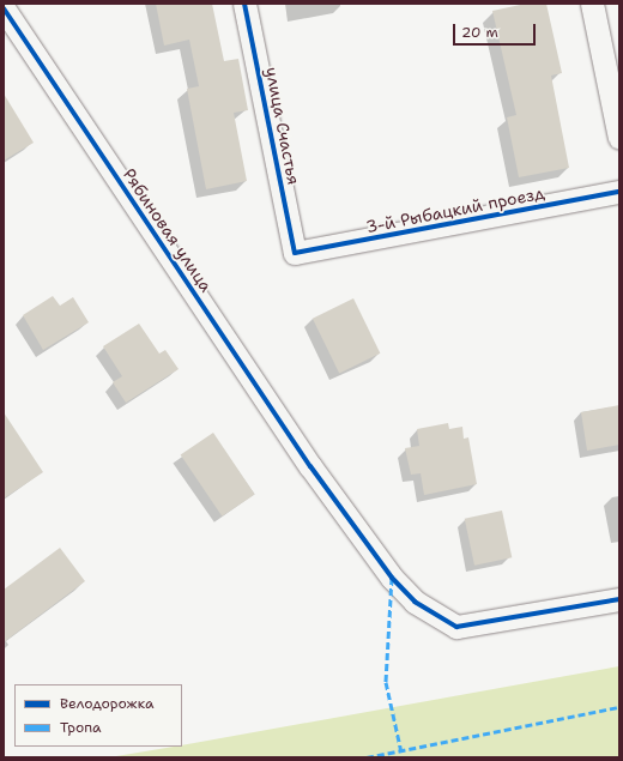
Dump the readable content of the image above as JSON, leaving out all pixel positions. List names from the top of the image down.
{
  "streets": {
    "street": ["улица Счастья", "3-й Рыбацкий проезд", "Рябиновая улица"]
  },
  "crossings": [
    ["улица Счастья", "3-й Рыбацкий проезд"]
  ],
  "legend": ["Велодорожка", "Тропа"],
  "scale_bar": "20 m"
}
